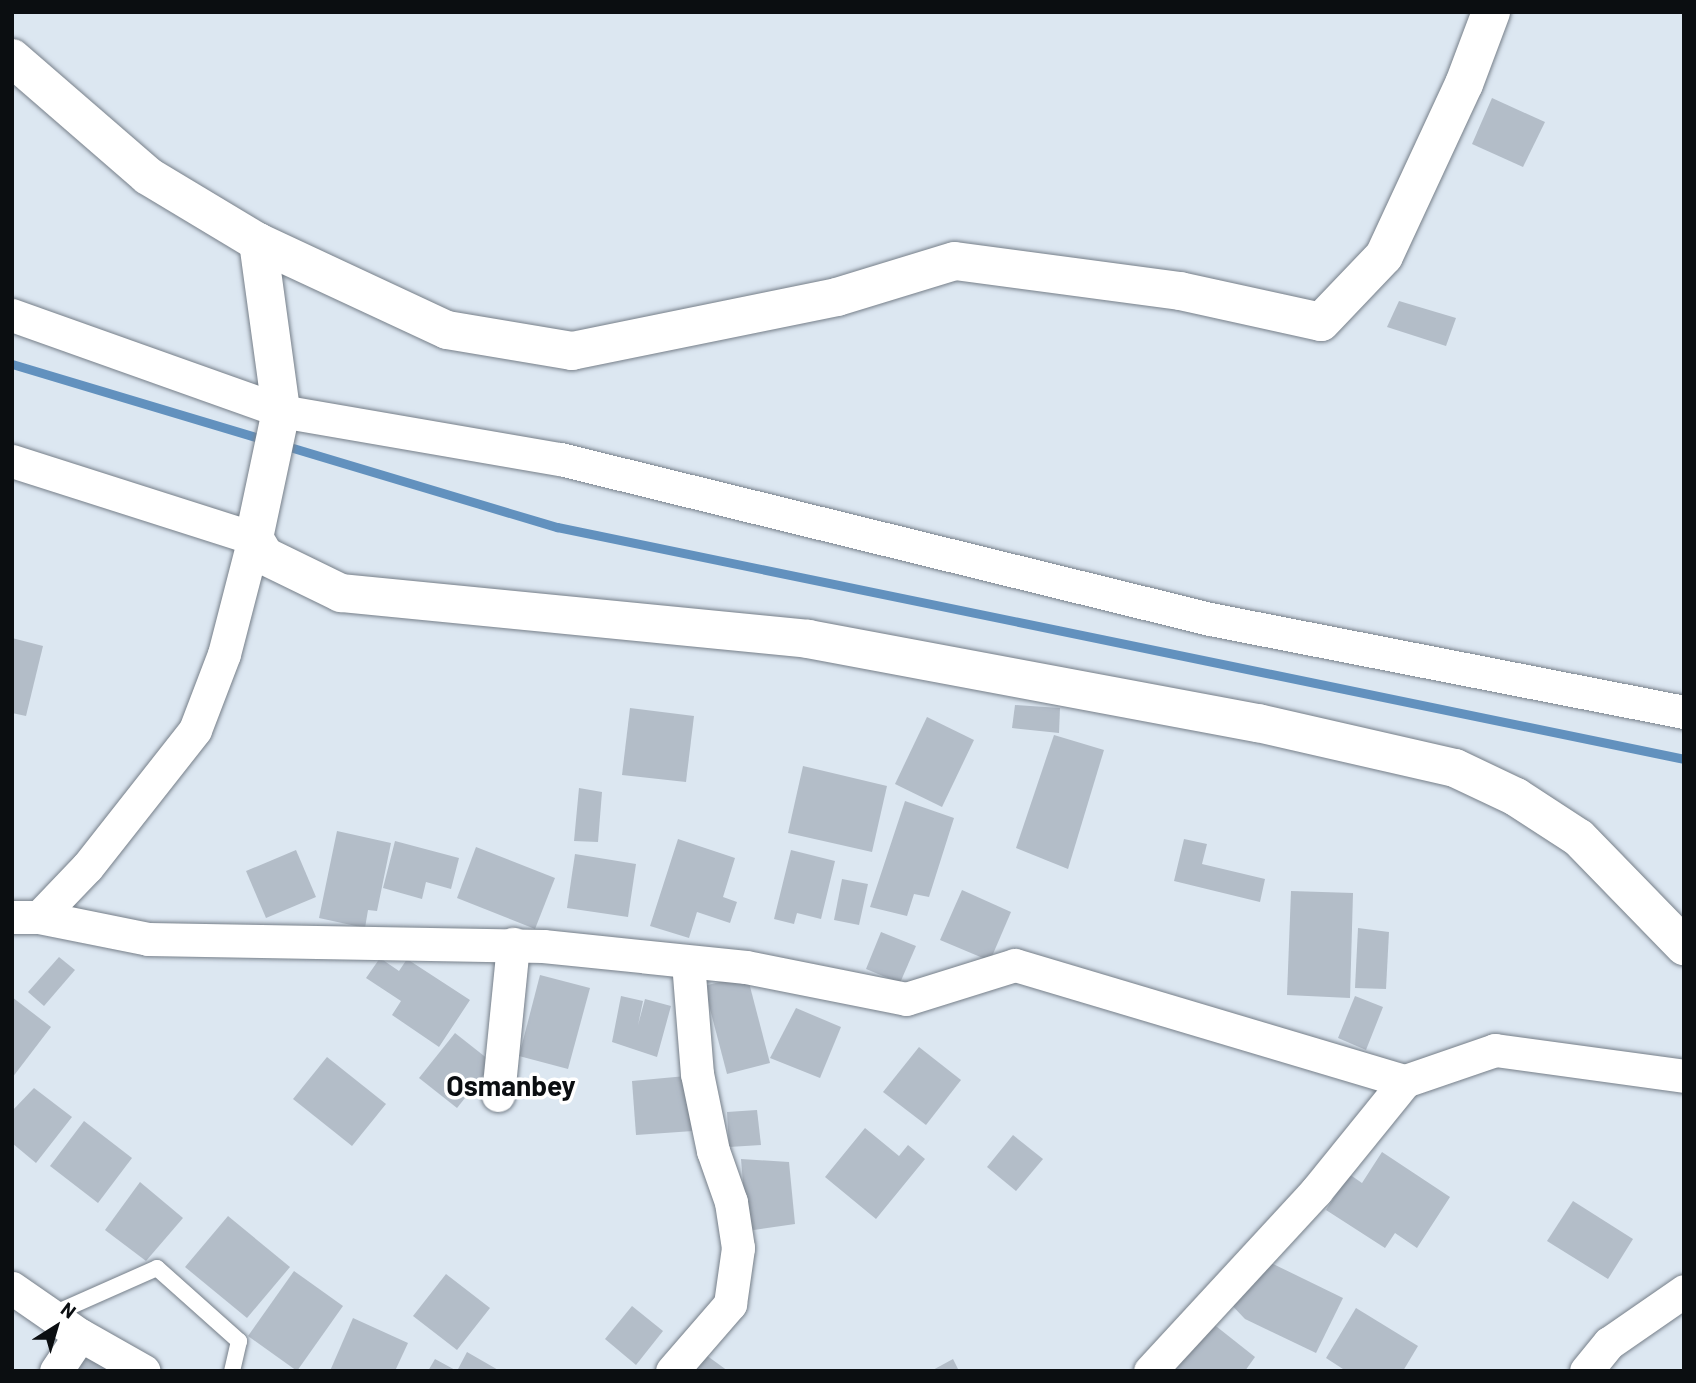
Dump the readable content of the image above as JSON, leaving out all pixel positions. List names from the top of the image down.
{
  "districts": ["Osmanbey"],
  "north": "top right"
}
